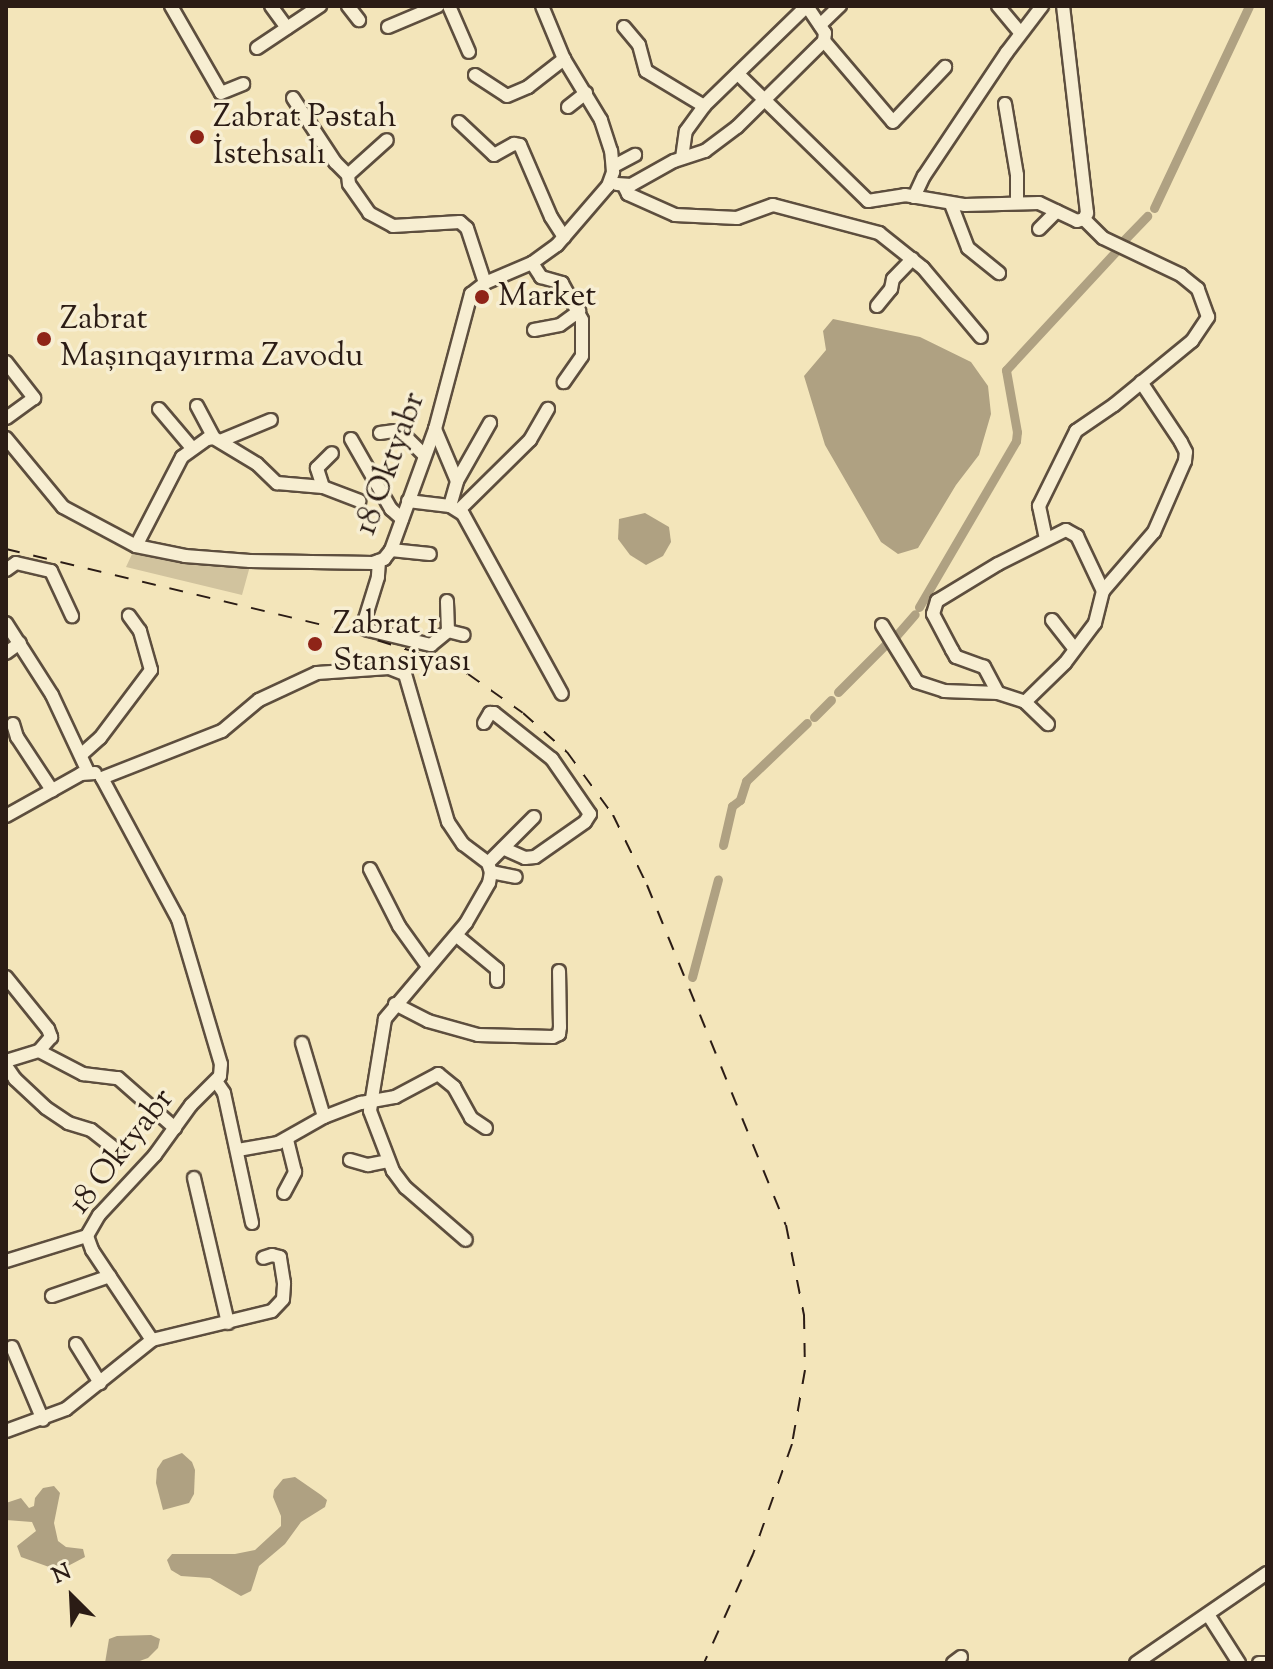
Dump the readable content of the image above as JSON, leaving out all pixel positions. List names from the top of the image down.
{
  "streets": {
    "street": ["18 Oktyabr"]
  },
  "places": [
    "Zabrat Pəstah İstehsalı",
    "Market",
    "Zabrat Maşınqayırma Zavodu",
    "Zabrat 1 Stansiyası"
  ],
  "north": "top left"
}
